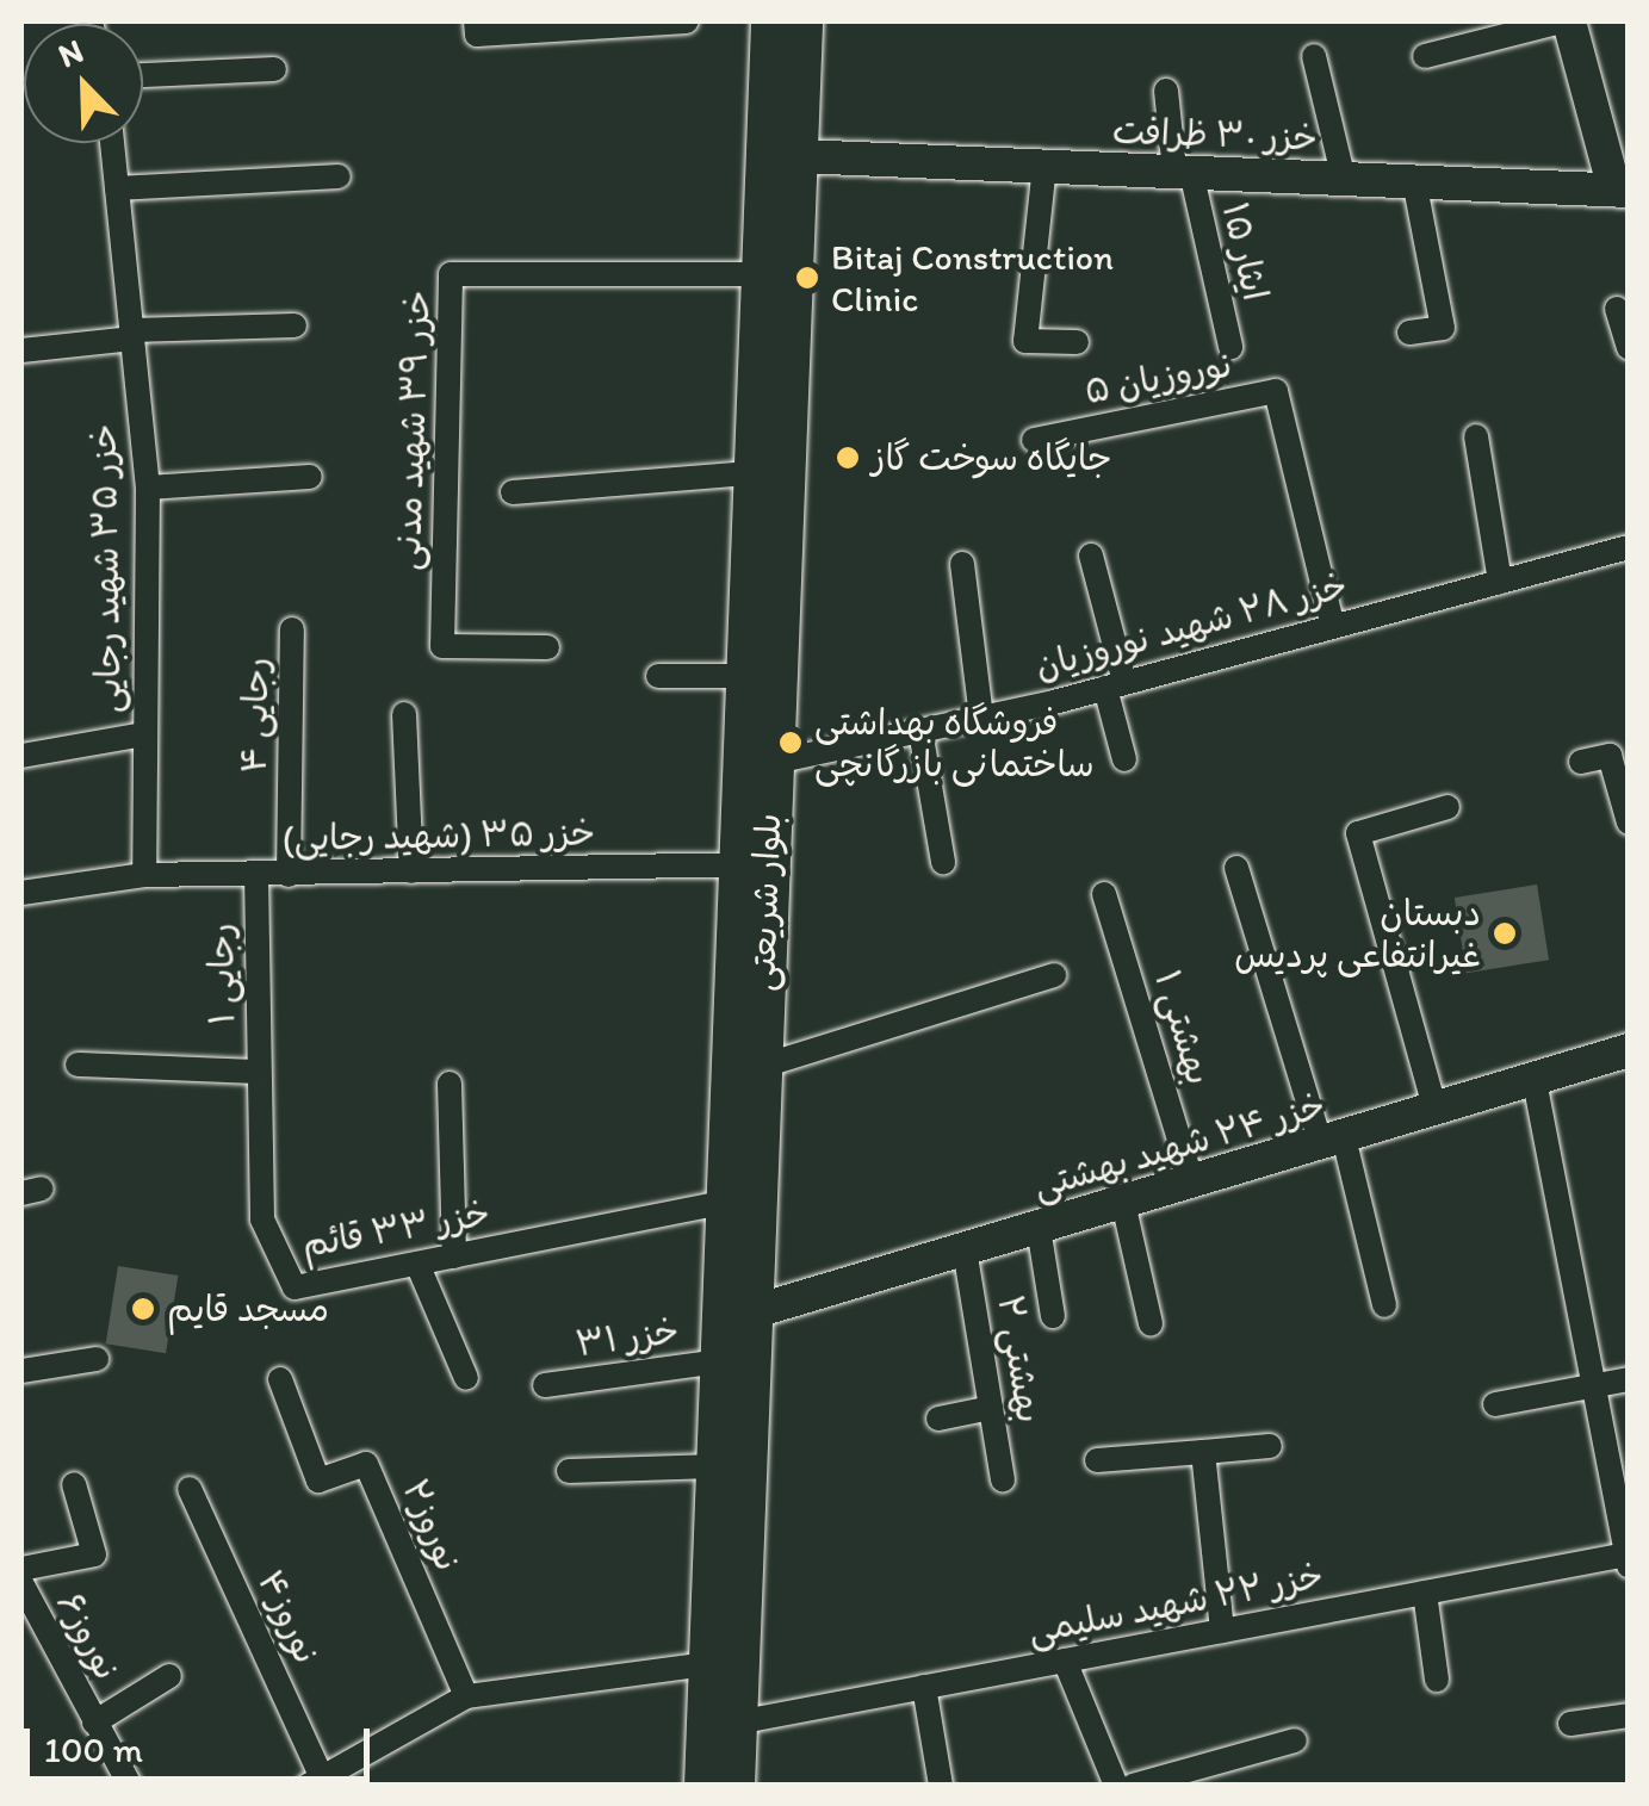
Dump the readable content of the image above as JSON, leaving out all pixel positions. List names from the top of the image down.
{
  "streets": {
    "main road": ["بلوار شریعتی"],
    "street": [
      "خزر ۳۰ ظرافت",
      "ایثار ۱۵",
      "نوروزیان ۵",
      "خزر ۳۹ شهید مدنی",
      "خزر ۳۵ شهید رجایی",
      "خزر ۲۸ شهید نوروزیان",
      "رجایی ۴",
      "خزر ۳۵ (شهید رجایی)",
      "رجایی ۱",
      "بهشتی ۱",
      "خزر ۲۴ شهید بهشتی",
      "خزر ۳۳ قائم",
      "خزر ۳۱",
      "بهشتی ۲",
      "نوروز۲",
      "خزر ۲۲ شهید سلیمی",
      "نوروز۴",
      "نوروز۶"
    ]
  },
  "crossings": [
    ["خزر ۳۰ ظرافت", "ایثار ۱۵"],
    ["خزر ۳۰ ظرافت", "بلوار شریعتی"],
    ["نوروزیان ۵", "خزر ۲۸ شهید نوروزیان"],
    ["خزر ۳۹ شهید مدنی", "بلوار شریعتی"],
    ["خزر ۳۵ شهید رجایی", "خزر ۳۵ (شهید رجایی)"],
    ["خزر ۲۸ شهید نوروزیان", "بلوار شریعتی"],
    ["رجایی ۴", "خزر ۳۵ (شهید رجایی)"],
    ["خزر ۳۵ (شهید رجایی)", "بلوار شریعتی"],
    ["خزر ۳۵ (شهید رجایی)", "رجایی ۱"],
    ["بلوار شریعتی", "خزر ۲۴ شهید بهشتی"],
    ["بلوار شریعتی", "خزر ۳۳ قائم"],
    ["بلوار شریعتی", "خزر ۳۱"],
    ["بلوار شریعتی", "خزر ۲۲ شهید سلیمی"],
    ["رجایی ۱", "خزر ۳۳ قائم"],
    ["بهشتی ۱", "خزر ۲۴ شهید بهشتی"],
    ["خزر ۲۴ شهید بهشتی", "بهشتی ۲"]
  ],
  "places": [
    "Bitaj Construction Clinic",
    "جایگاه سوخت گاز",
    "فروشگاه بهداشتی ساختمانی بازرگانچی",
    "دبستان غیرانتفاعی پردیس",
    "مسجد قایم"
  ],
  "scale_bar": "100 m",
  "north": "top left"
}
